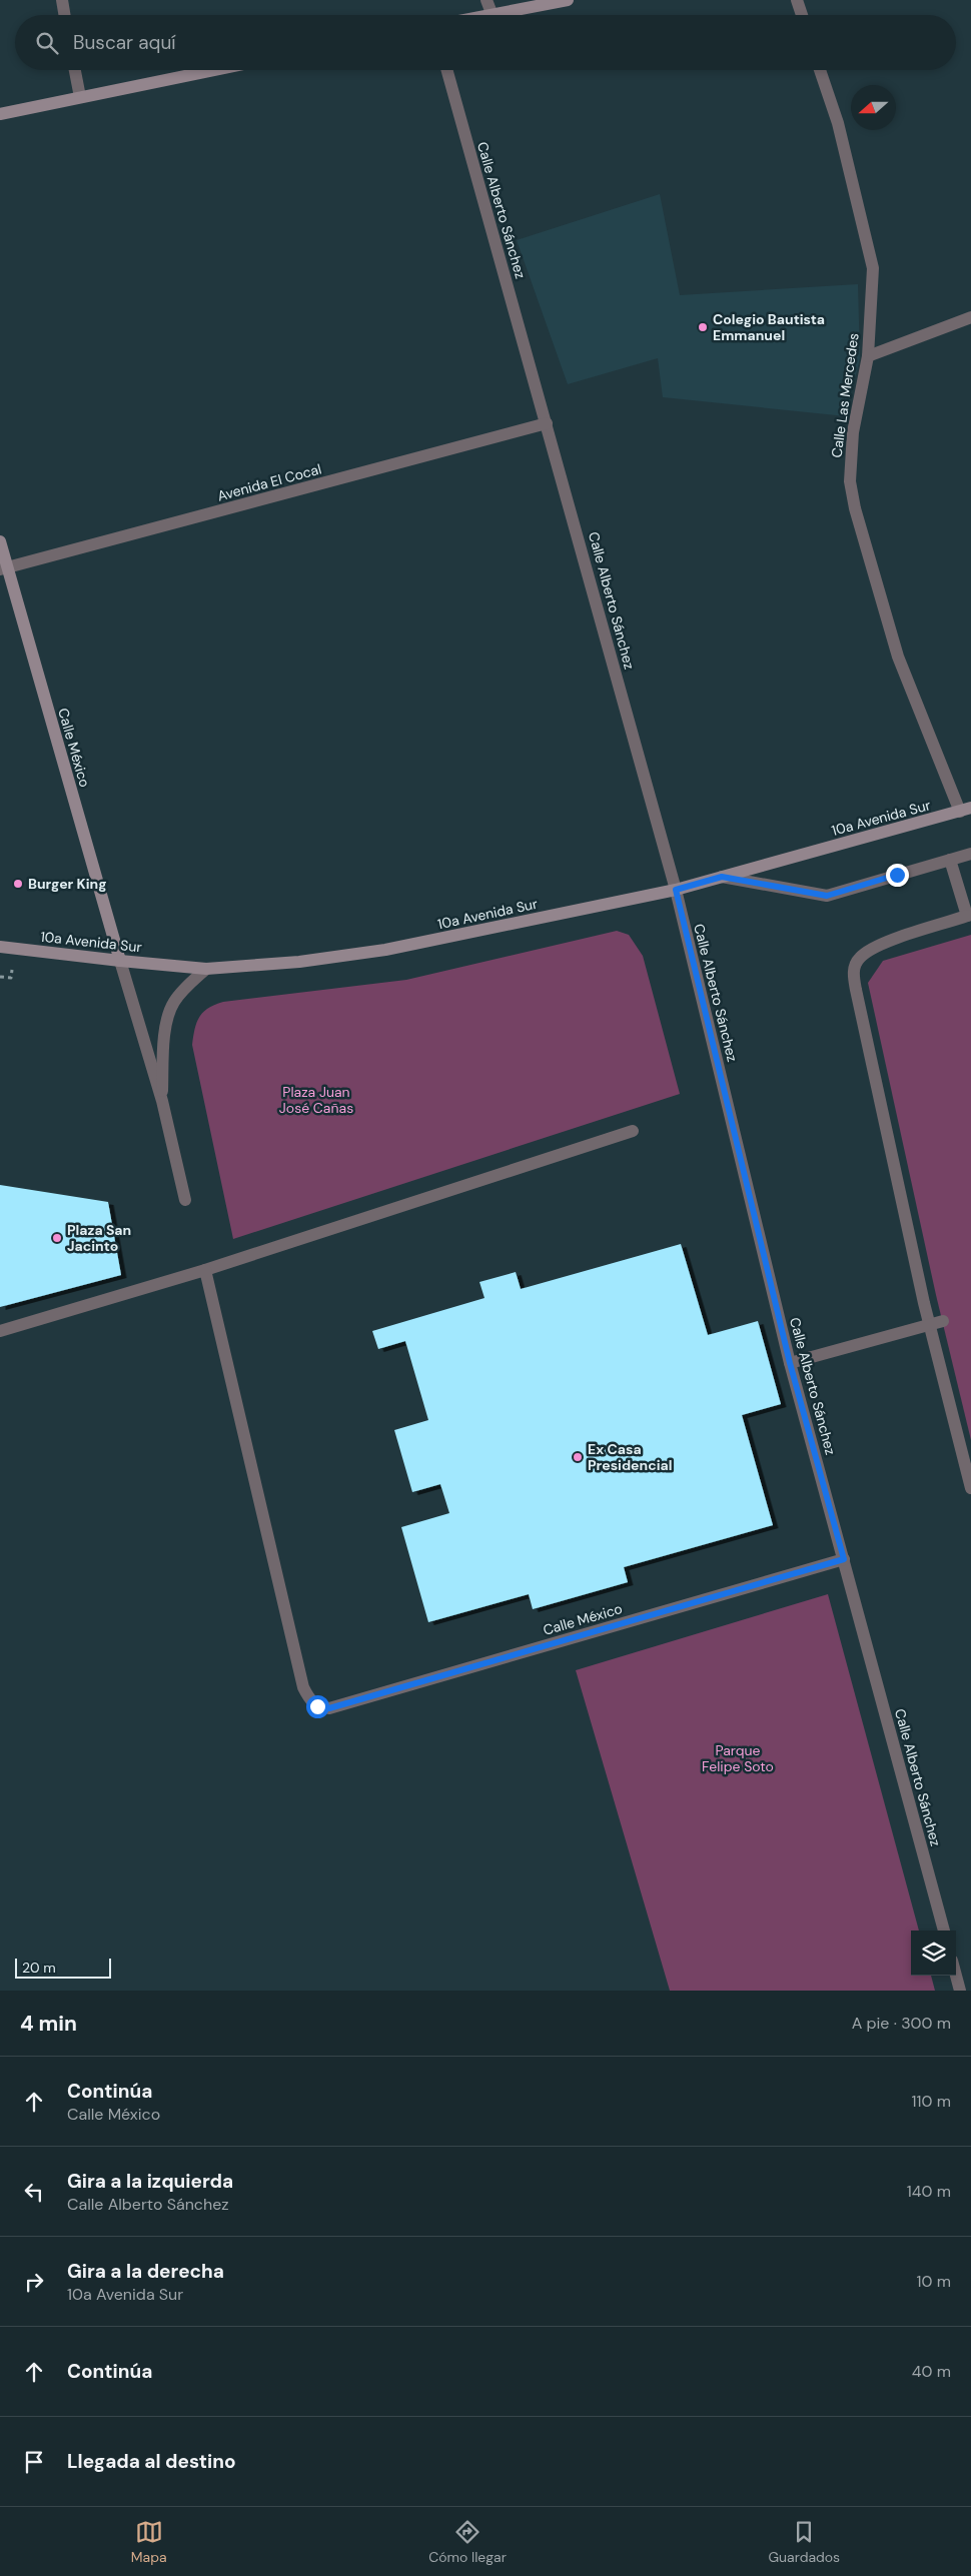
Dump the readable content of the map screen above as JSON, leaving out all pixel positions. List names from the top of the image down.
{
  "streets": {
    "main road": ["Calle México", "10a Avenida Sur"],
    "street": ["Calle Alberto Sánchez", "Calle Las Mercedes", "Avenida El Cocal"]
  },
  "crossings": [
    ["Calle Alberto Sánchez", "Avenida El Cocal"],
    ["Calle Alberto Sánchez", "Calle México"],
    ["Calle Alberto Sánchez", "10a Avenida Sur"],
    ["Calle Las Mercedes", "10a Avenida Sur"],
    ["Avenida El Cocal", "Calle México"],
    ["Calle México", "10a Avenida Sur"]
  ],
  "parks": ["Plaza Juan José Cañas", "Parque Felipe Soto"],
  "places": [
    "Colegio Bautista Emmanuel",
    "Burger King",
    "Plaza San Jacinto",
    "Ex Casa Presidencial"
  ],
  "scale_bar": "20 m",
  "north": "left",
  "page": {
    "search": "Buscar aquí",
    "scale": "20 m",
    "heading": ["4 min", "A pie · 300 m"],
    "list": [
      ["Continúa", "Calle México", "110 m"],
      ["Gira a la izquierda", "Calle Alberto Sánchez", "140 m"],
      ["Gira a la derecha", "10a Avenida Sur", "10 m"],
      ["Continúa", "40 m"],
      "Llegada al destino"
    ],
    "nav": ["Mapa", "Cómo llegar", "Guardados"]
  }
}
